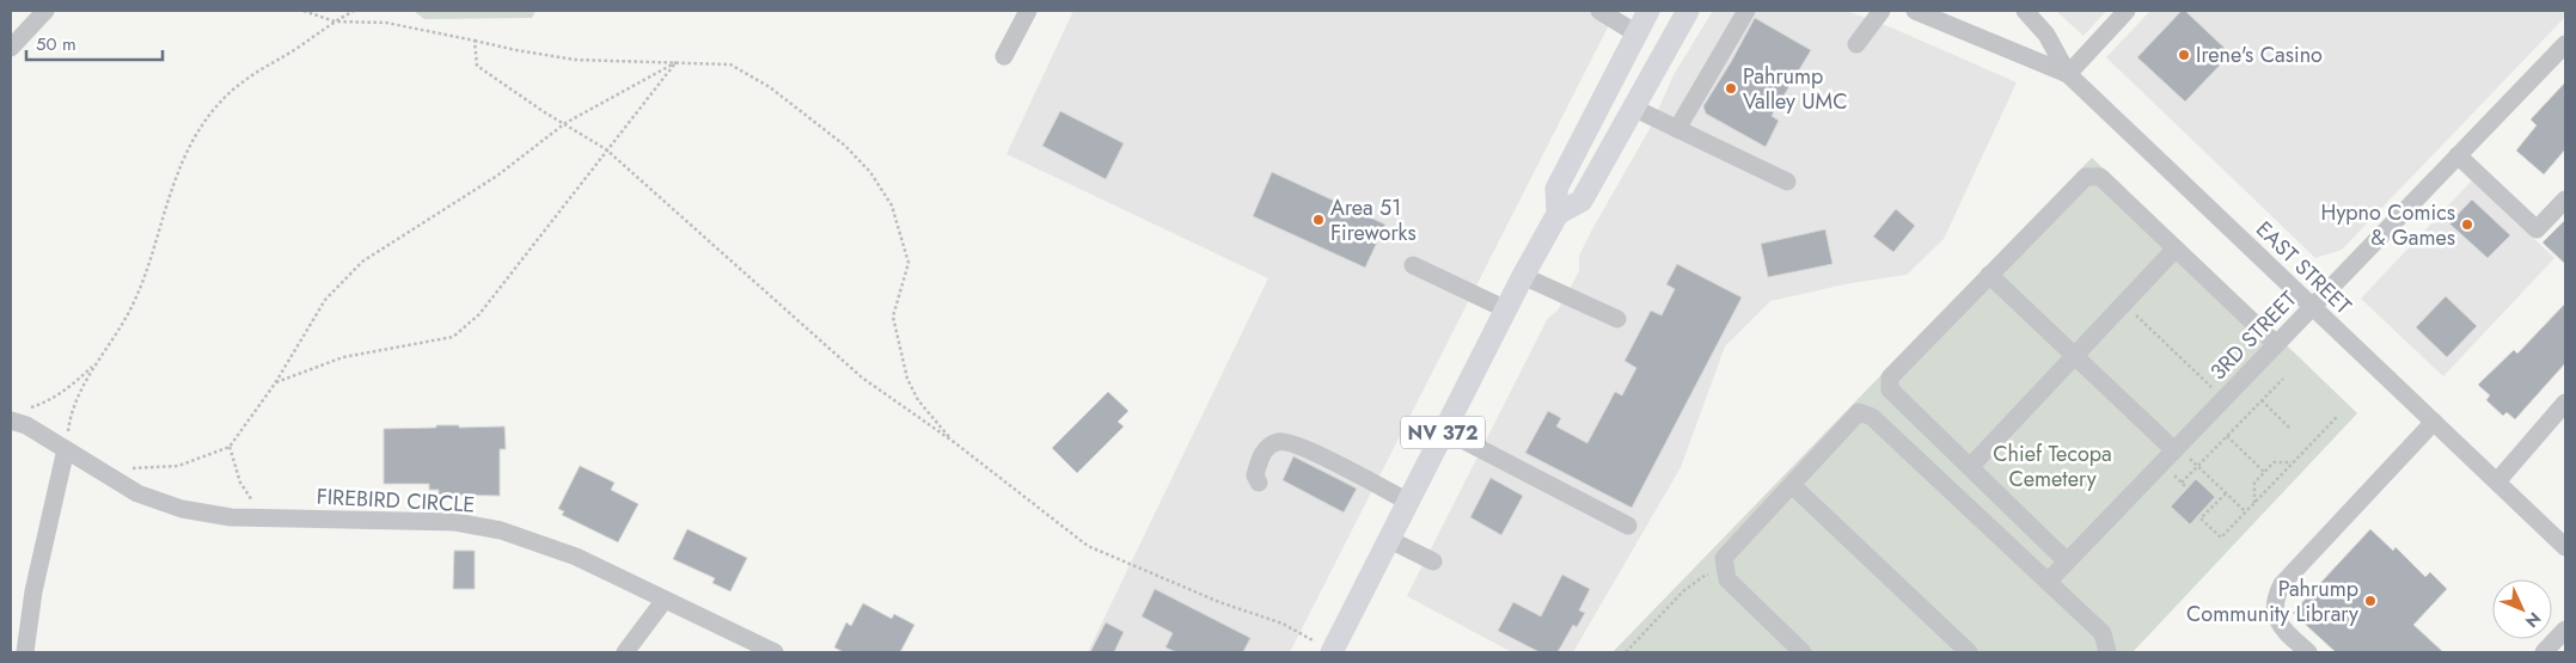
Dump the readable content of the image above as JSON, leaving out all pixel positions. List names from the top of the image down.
{
  "streets": {
    "main road": ["NV 372"],
    "street": ["EAST STREET", "3RD STREET", "FIREBIRD CIRCLE"]
  },
  "crossings": [
    ["EAST STREET", "3RD STREET"]
  ],
  "parks": ["Chief Tecopa Cemetery"],
  "places": [
    "Irene's Casino",
    "Pahrump Valley UMC",
    "Area 51 Fireworks",
    "Hypno Comics & Games",
    "Pahrump Community Library"
  ],
  "scale_bar": "50 m",
  "north": "bottom right"
}
